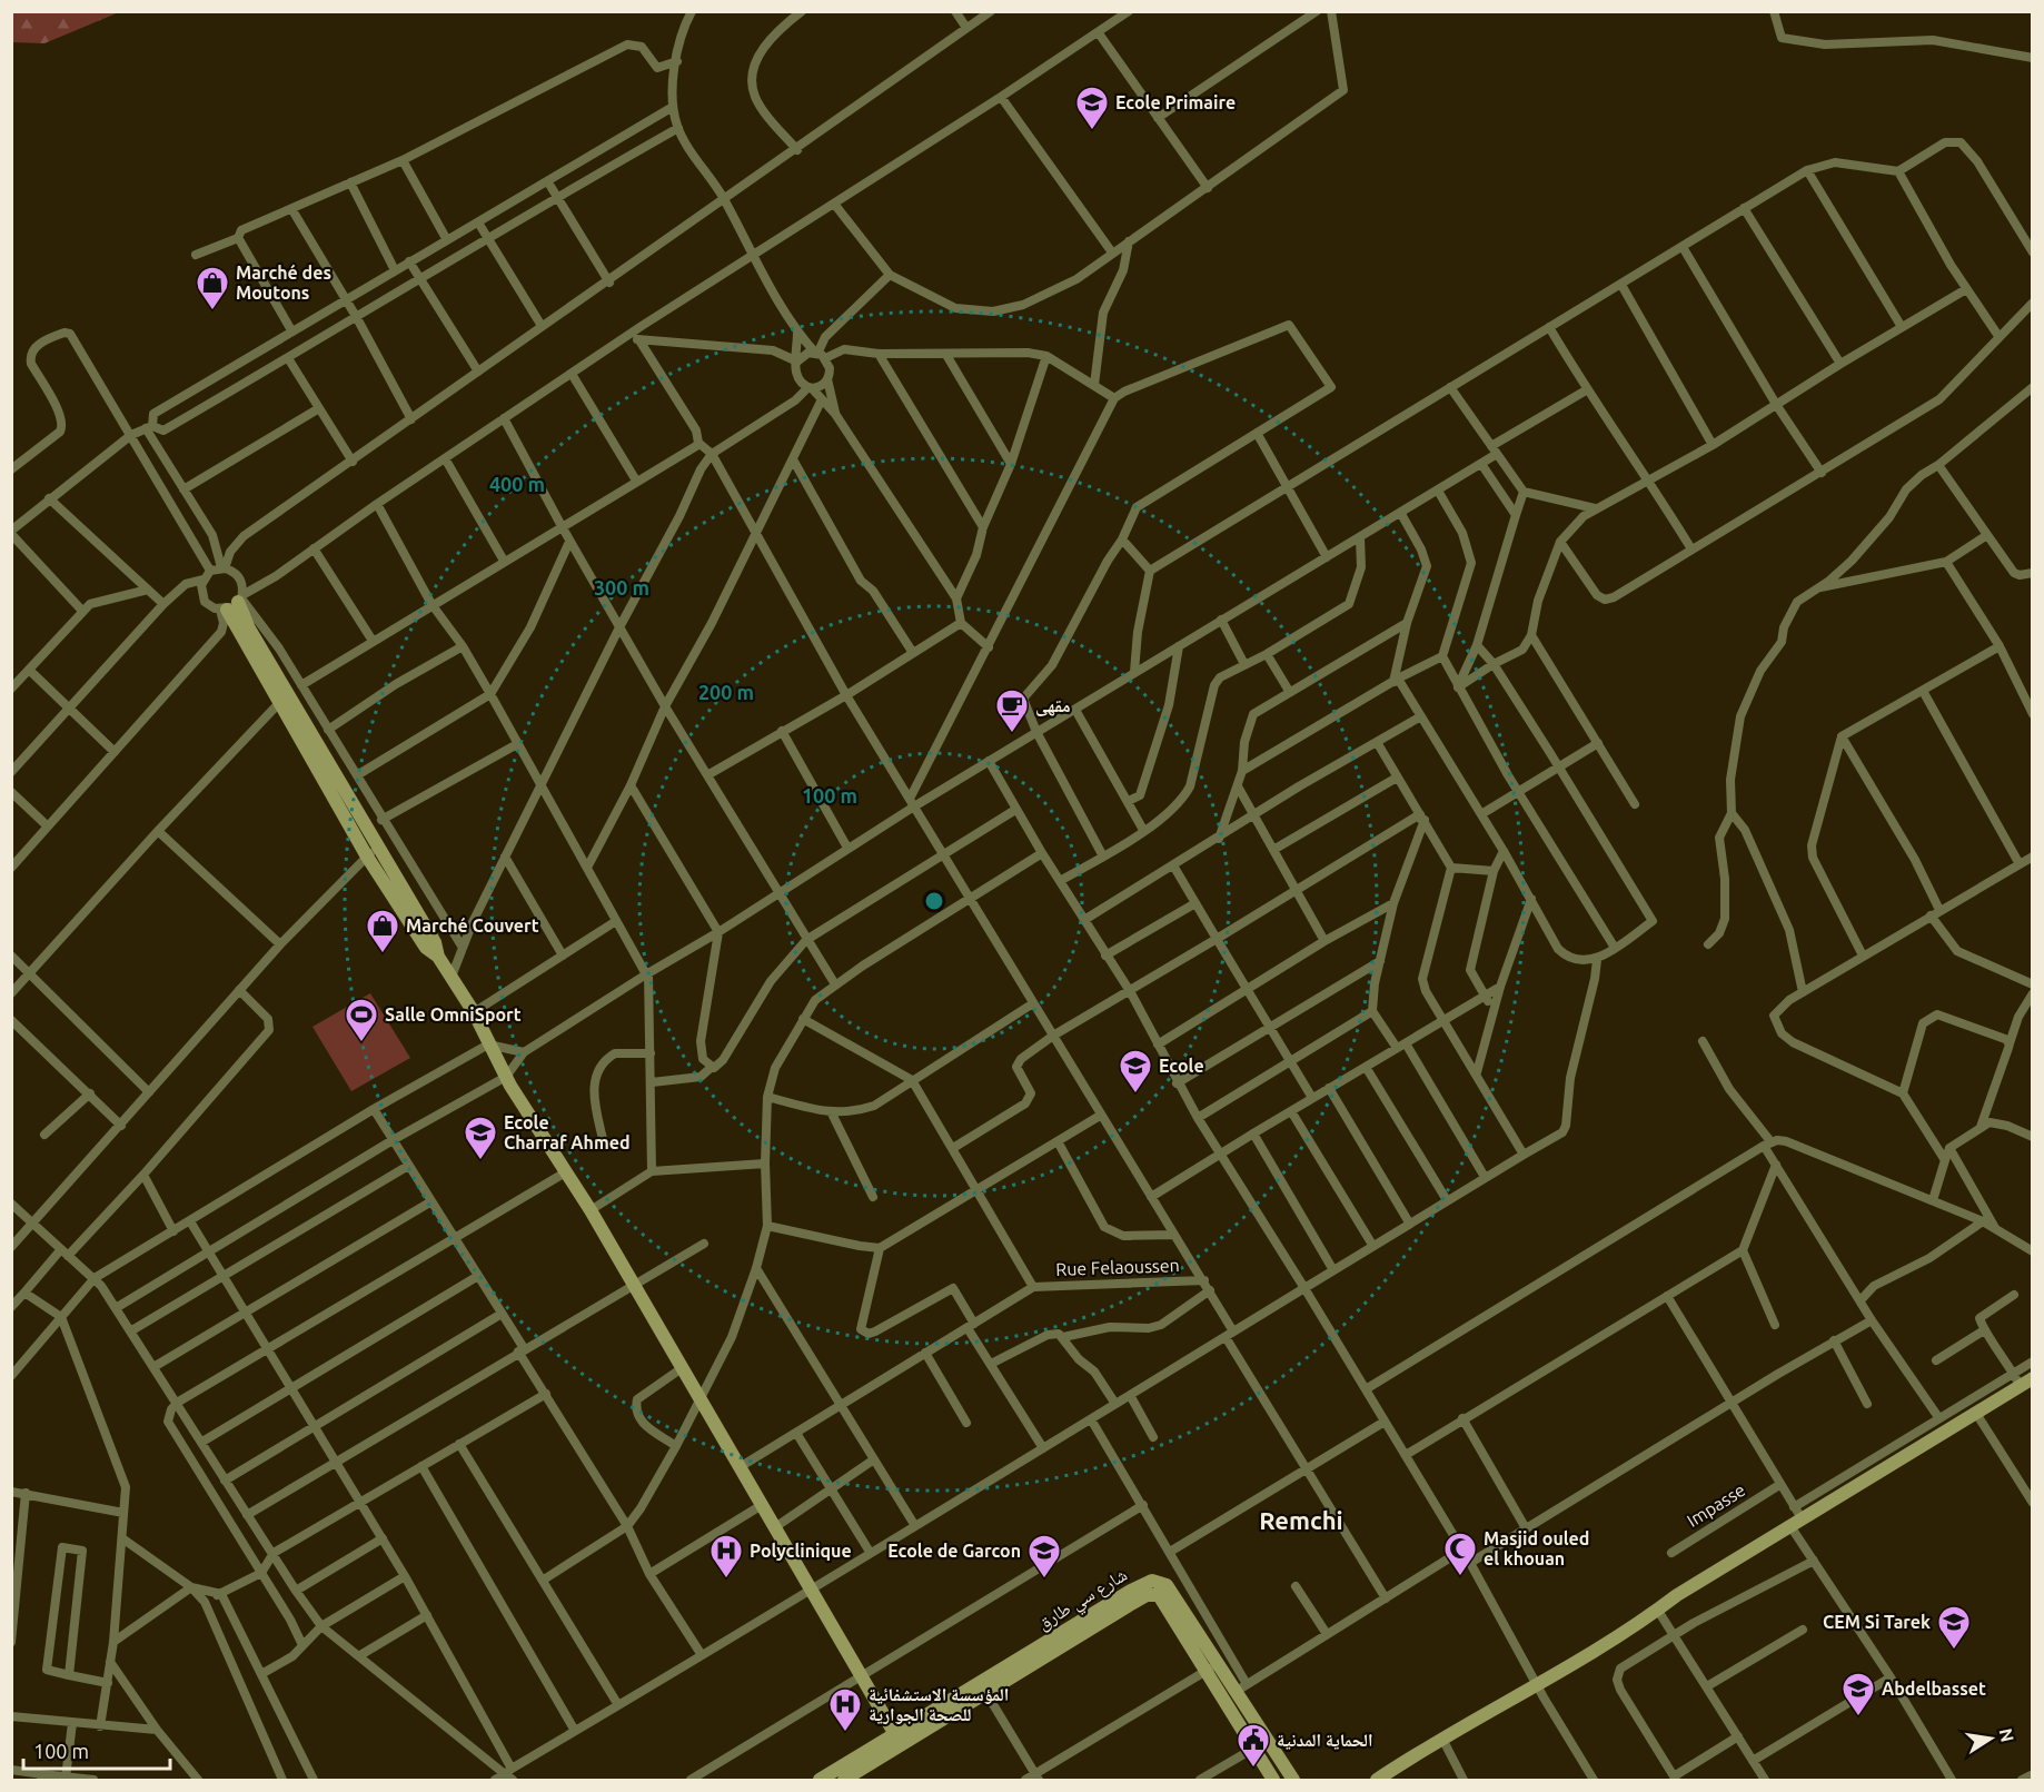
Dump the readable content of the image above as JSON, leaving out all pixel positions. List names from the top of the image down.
{
  "streets": {
    "street": ["Rue Felaoussen", "Impasse", "شارع سي طارق"]
  },
  "districts": ["Remchi"],
  "places": {
    "school or university": [
      "Ecole Primaire",
      "Ecole",
      "Ecole Charraf Ahmed",
      "Ecole de Garcon",
      "CEM Si Tarek",
      "Abdelbasset"
    ],
    "shop": ["Marché des Moutons", "Marché Couvert"],
    "cafe": ["مقهى"],
    "sports": ["Salle OmniSport"],
    "mosque": ["Masjid ouled el khouan"],
    "hospital": ["Polyclinique", "المؤسسة الاستشفائية للصحة الجوارية"],
    "public building": ["الحماية المدنية"]
  },
  "scale_bar": "100 m",
  "north": "right",
  "rings": [
    "400 m",
    "300 m",
    "200 m",
    "100 m"
  ]
}
